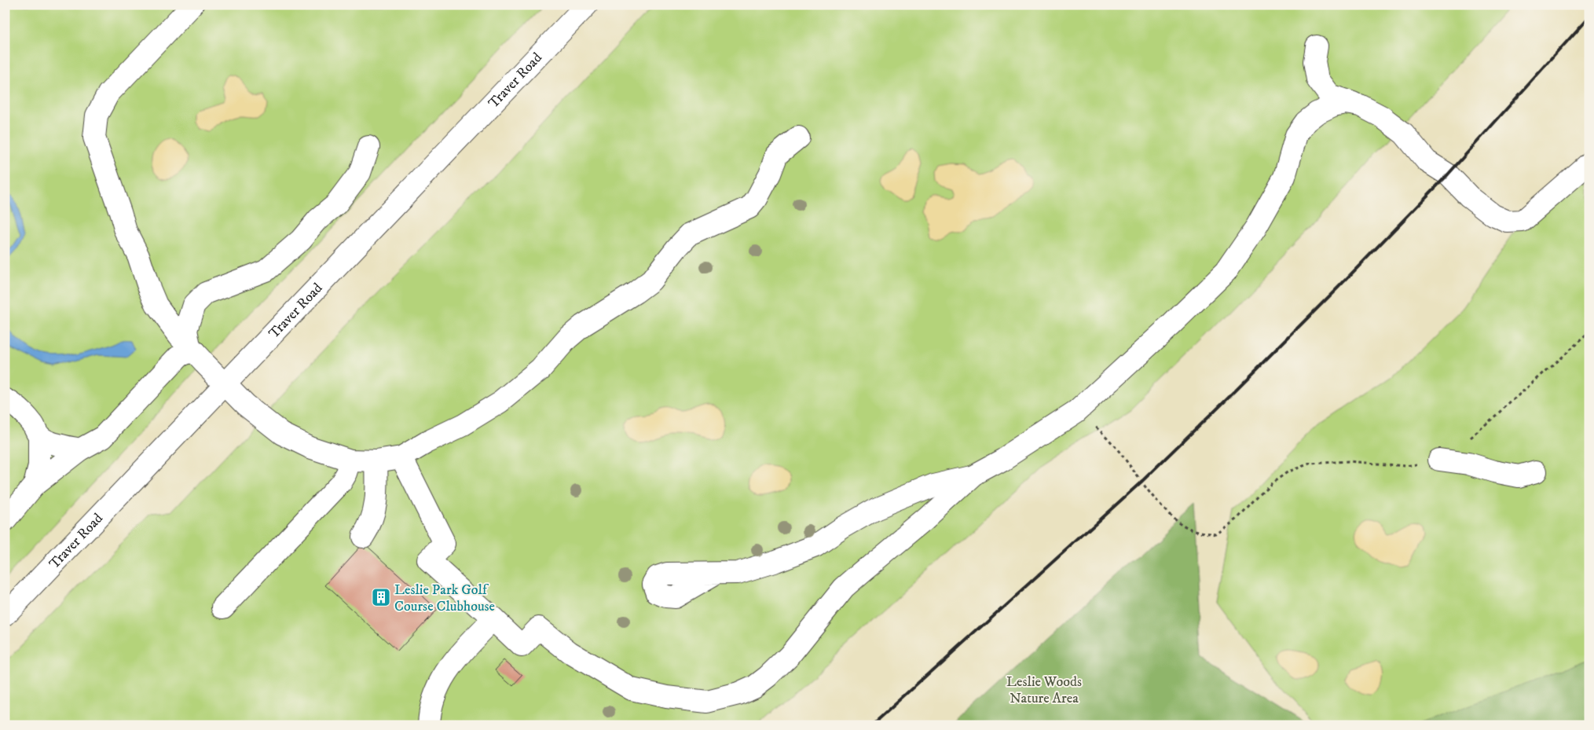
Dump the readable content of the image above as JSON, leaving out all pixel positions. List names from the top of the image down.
{
  "streets": {
    "street": ["Traver Road"]
  },
  "parks": ["Leslie Woods Nature Area"],
  "places": {
    "building": ["Leslie Park Golf Course Clubhouse"]
  }
}
